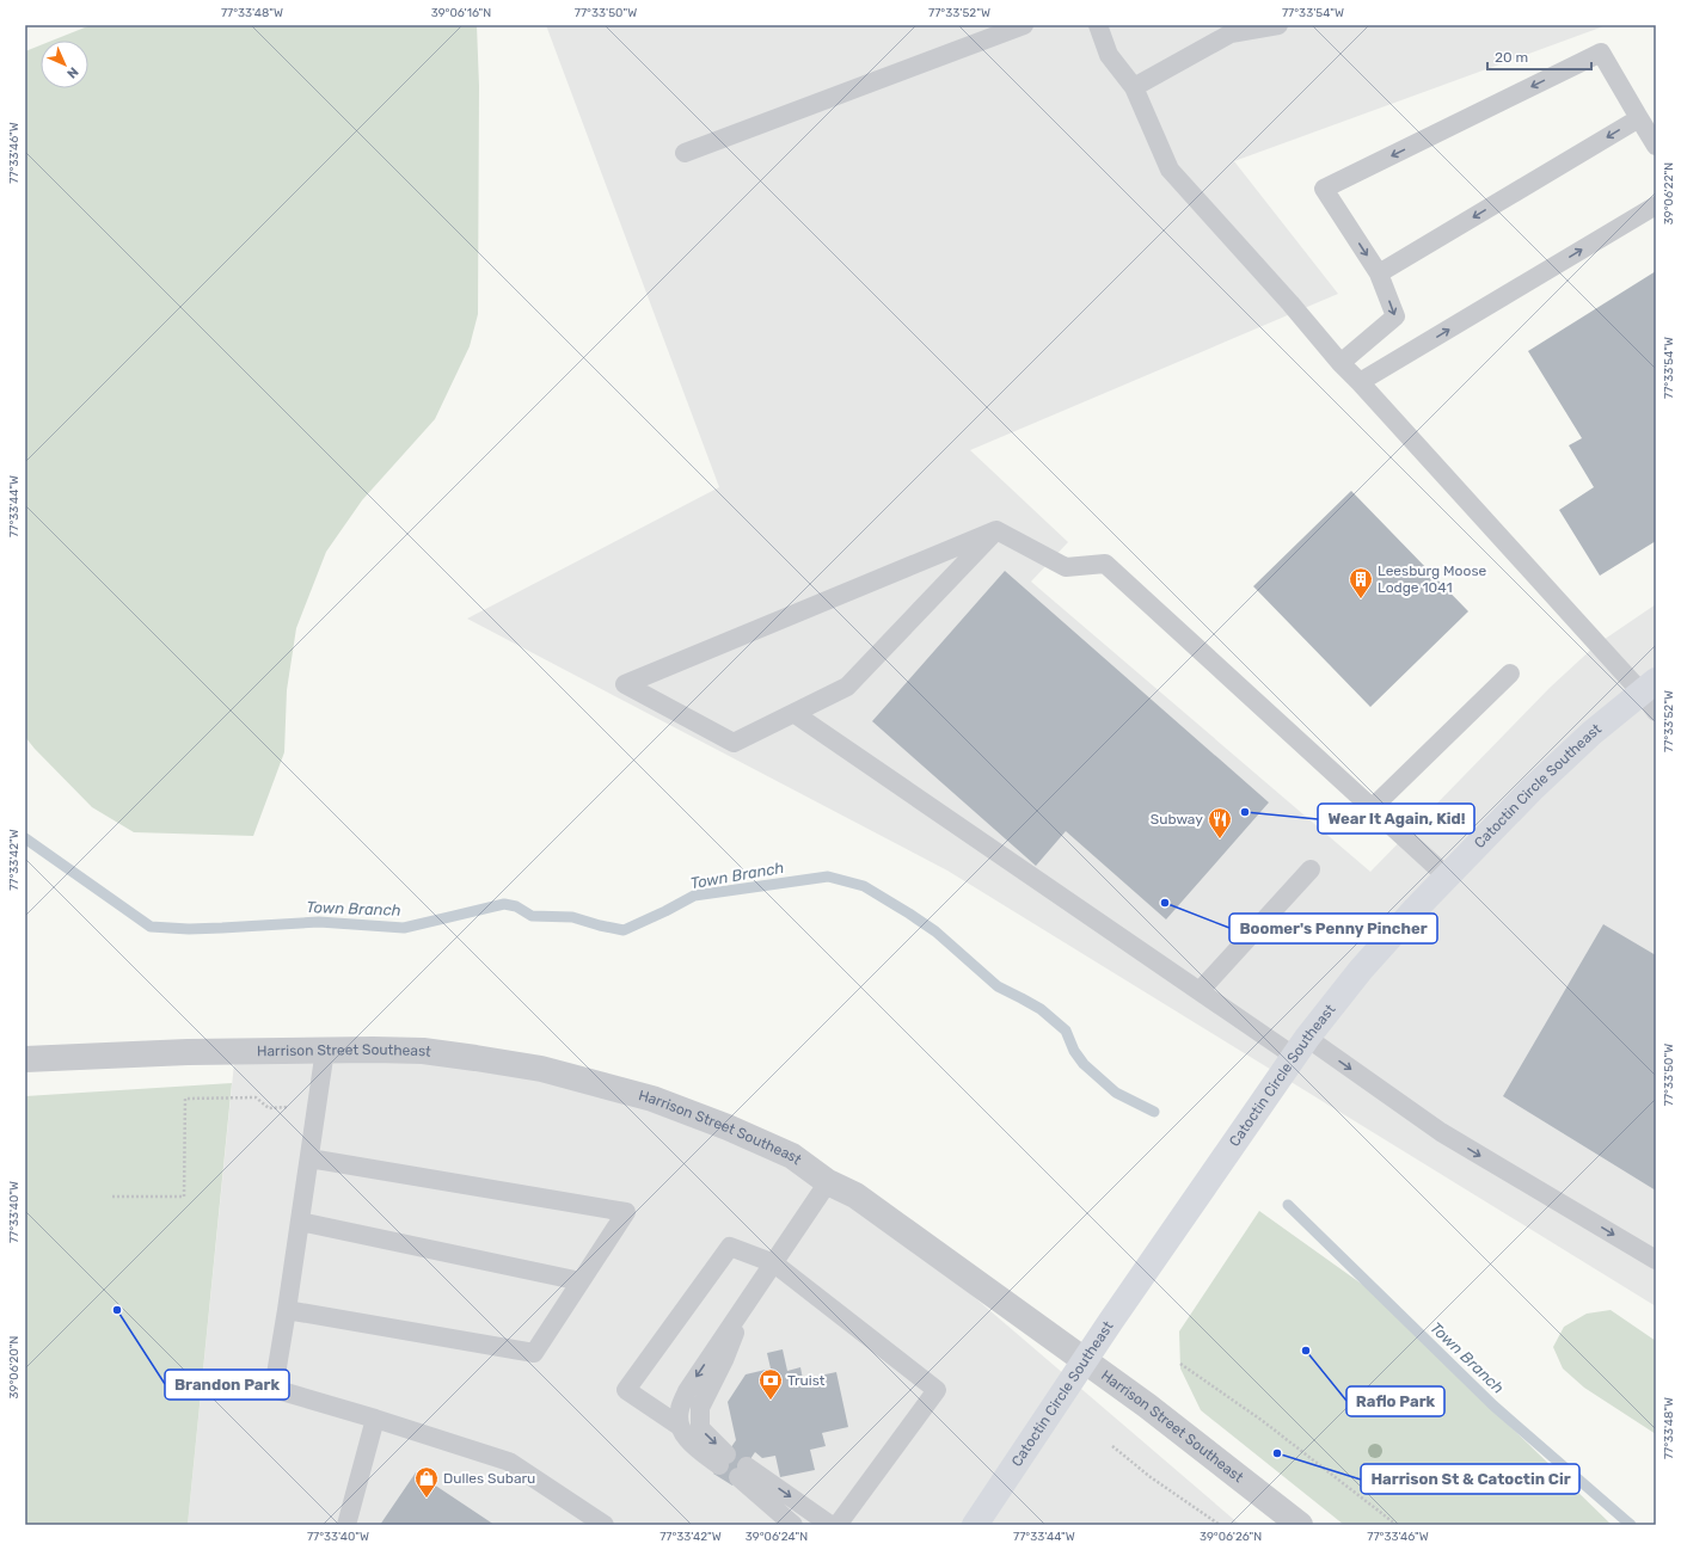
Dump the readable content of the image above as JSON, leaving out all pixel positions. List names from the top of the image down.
{
  "streets": {
    "main road": ["Catoctin Circle Southeast"],
    "street": ["Harrison Street Southeast"]
  },
  "crossings": [
    ["Catoctin Circle Southeast", "Harrison Street Southeast"]
  ],
  "water": ["Town Branch"],
  "places": {
    "building": ["Leesburg Moose Lodge 1041"],
    "other": [
      "Wear It Again, Kid!",
      "Boomer's Penny Pincher",
      "Brandon Park",
      "Raflo Park",
      "Harrison St & Catoctin Cir"
    ],
    "restaurant": ["Subway"],
    "bank": ["Truist"],
    "shop": ["Dulles Subaru"]
  },
  "scale_bar": "20 m",
  "north": "bottom right",
  "coordinates": [
    "77°33'48\"W",
    "39°06'16\"N",
    "77°33'50\"W",
    "77°33'52\"W",
    "77°33'54\"W",
    "77°33'46\"W",
    "39°06'22\"N",
    "77°33'44\"W",
    "77°33'42\"W",
    "77°33'40\"W",
    "39°06'20\"N",
    "39°06'24\"N",
    "39°06'26\"N"
  ]
}
